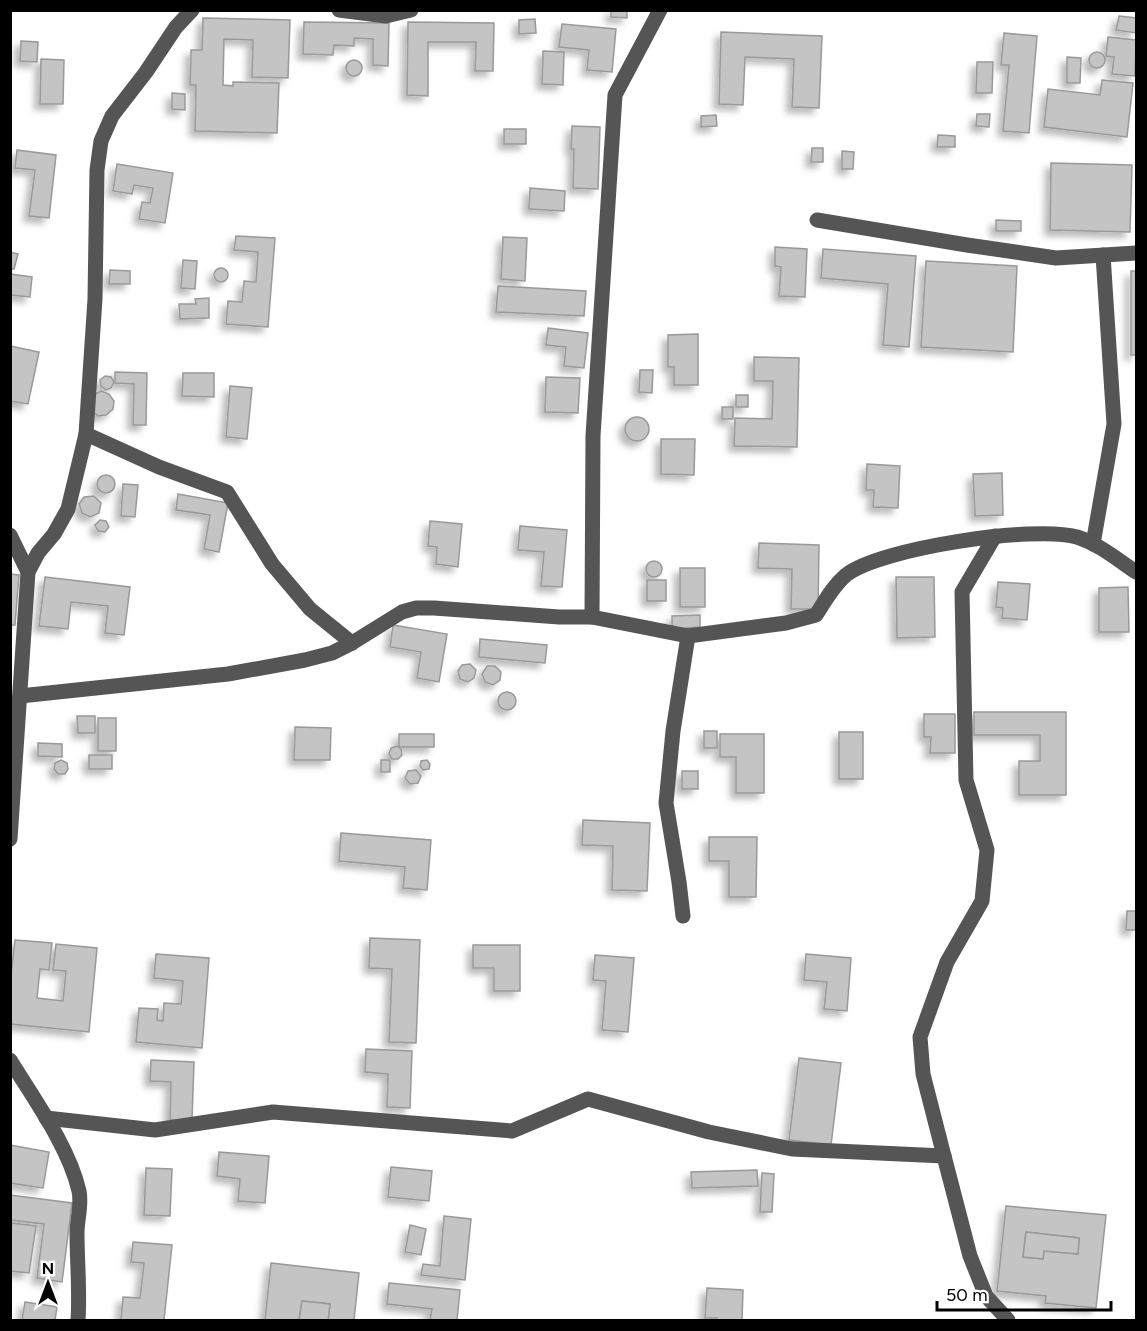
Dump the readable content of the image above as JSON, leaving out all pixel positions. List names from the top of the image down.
{
  "scale_bar": "50 m",
  "north": "top"
}
